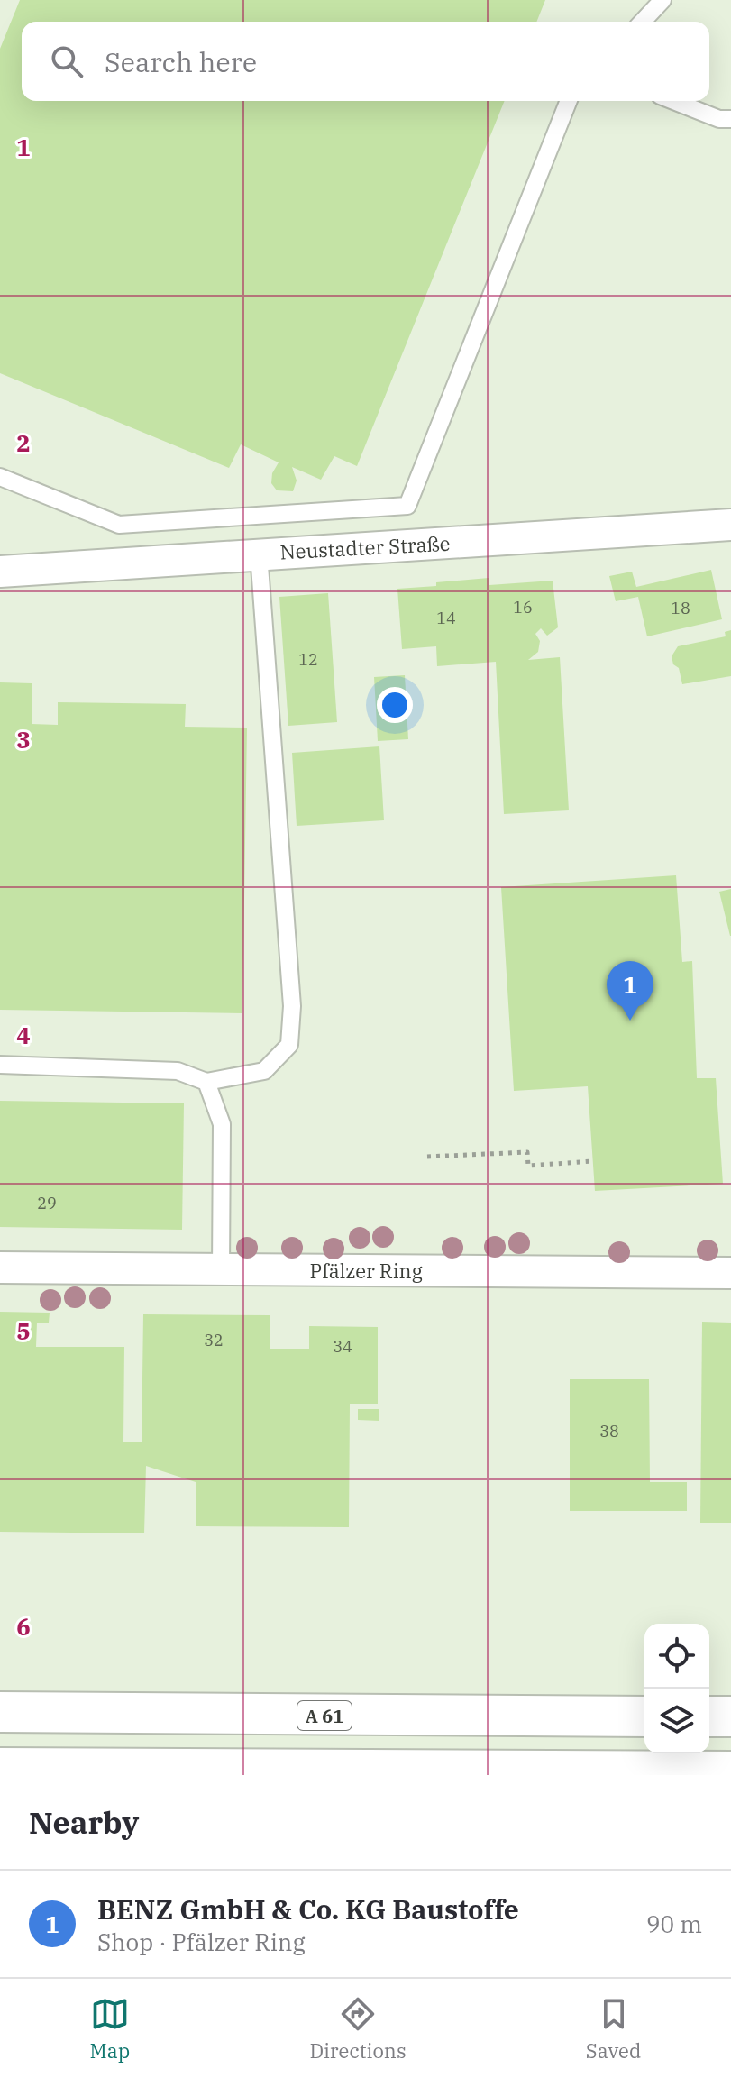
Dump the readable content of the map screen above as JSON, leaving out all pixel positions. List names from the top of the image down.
{
  "streets": {
    "highway": ["A 61"],
    "street": ["Neustadter Straße", "Pfälzer Ring"]
  },
  "house_numbers": [
    "16",
    "18",
    "14",
    "12",
    "29",
    "32",
    "34",
    "38"
  ],
  "page": {
    "search": "Search here",
    "pins": "1",
    "heading": "Nearby",
    "list": [
      {
        "mark": "1",
        "name": "BENZ GmbH & Co. KG Baustoffe",
        "note": "Shop · Pfälzer Ring",
        "value": "90 m"
      }
    ],
    "nav": ["Map", "Directions", "Saved"]
  },
  "grid": {
    "rows": [
      "1",
      "2",
      "3",
      "4",
      "5",
      "6"
    ]
  }
}
